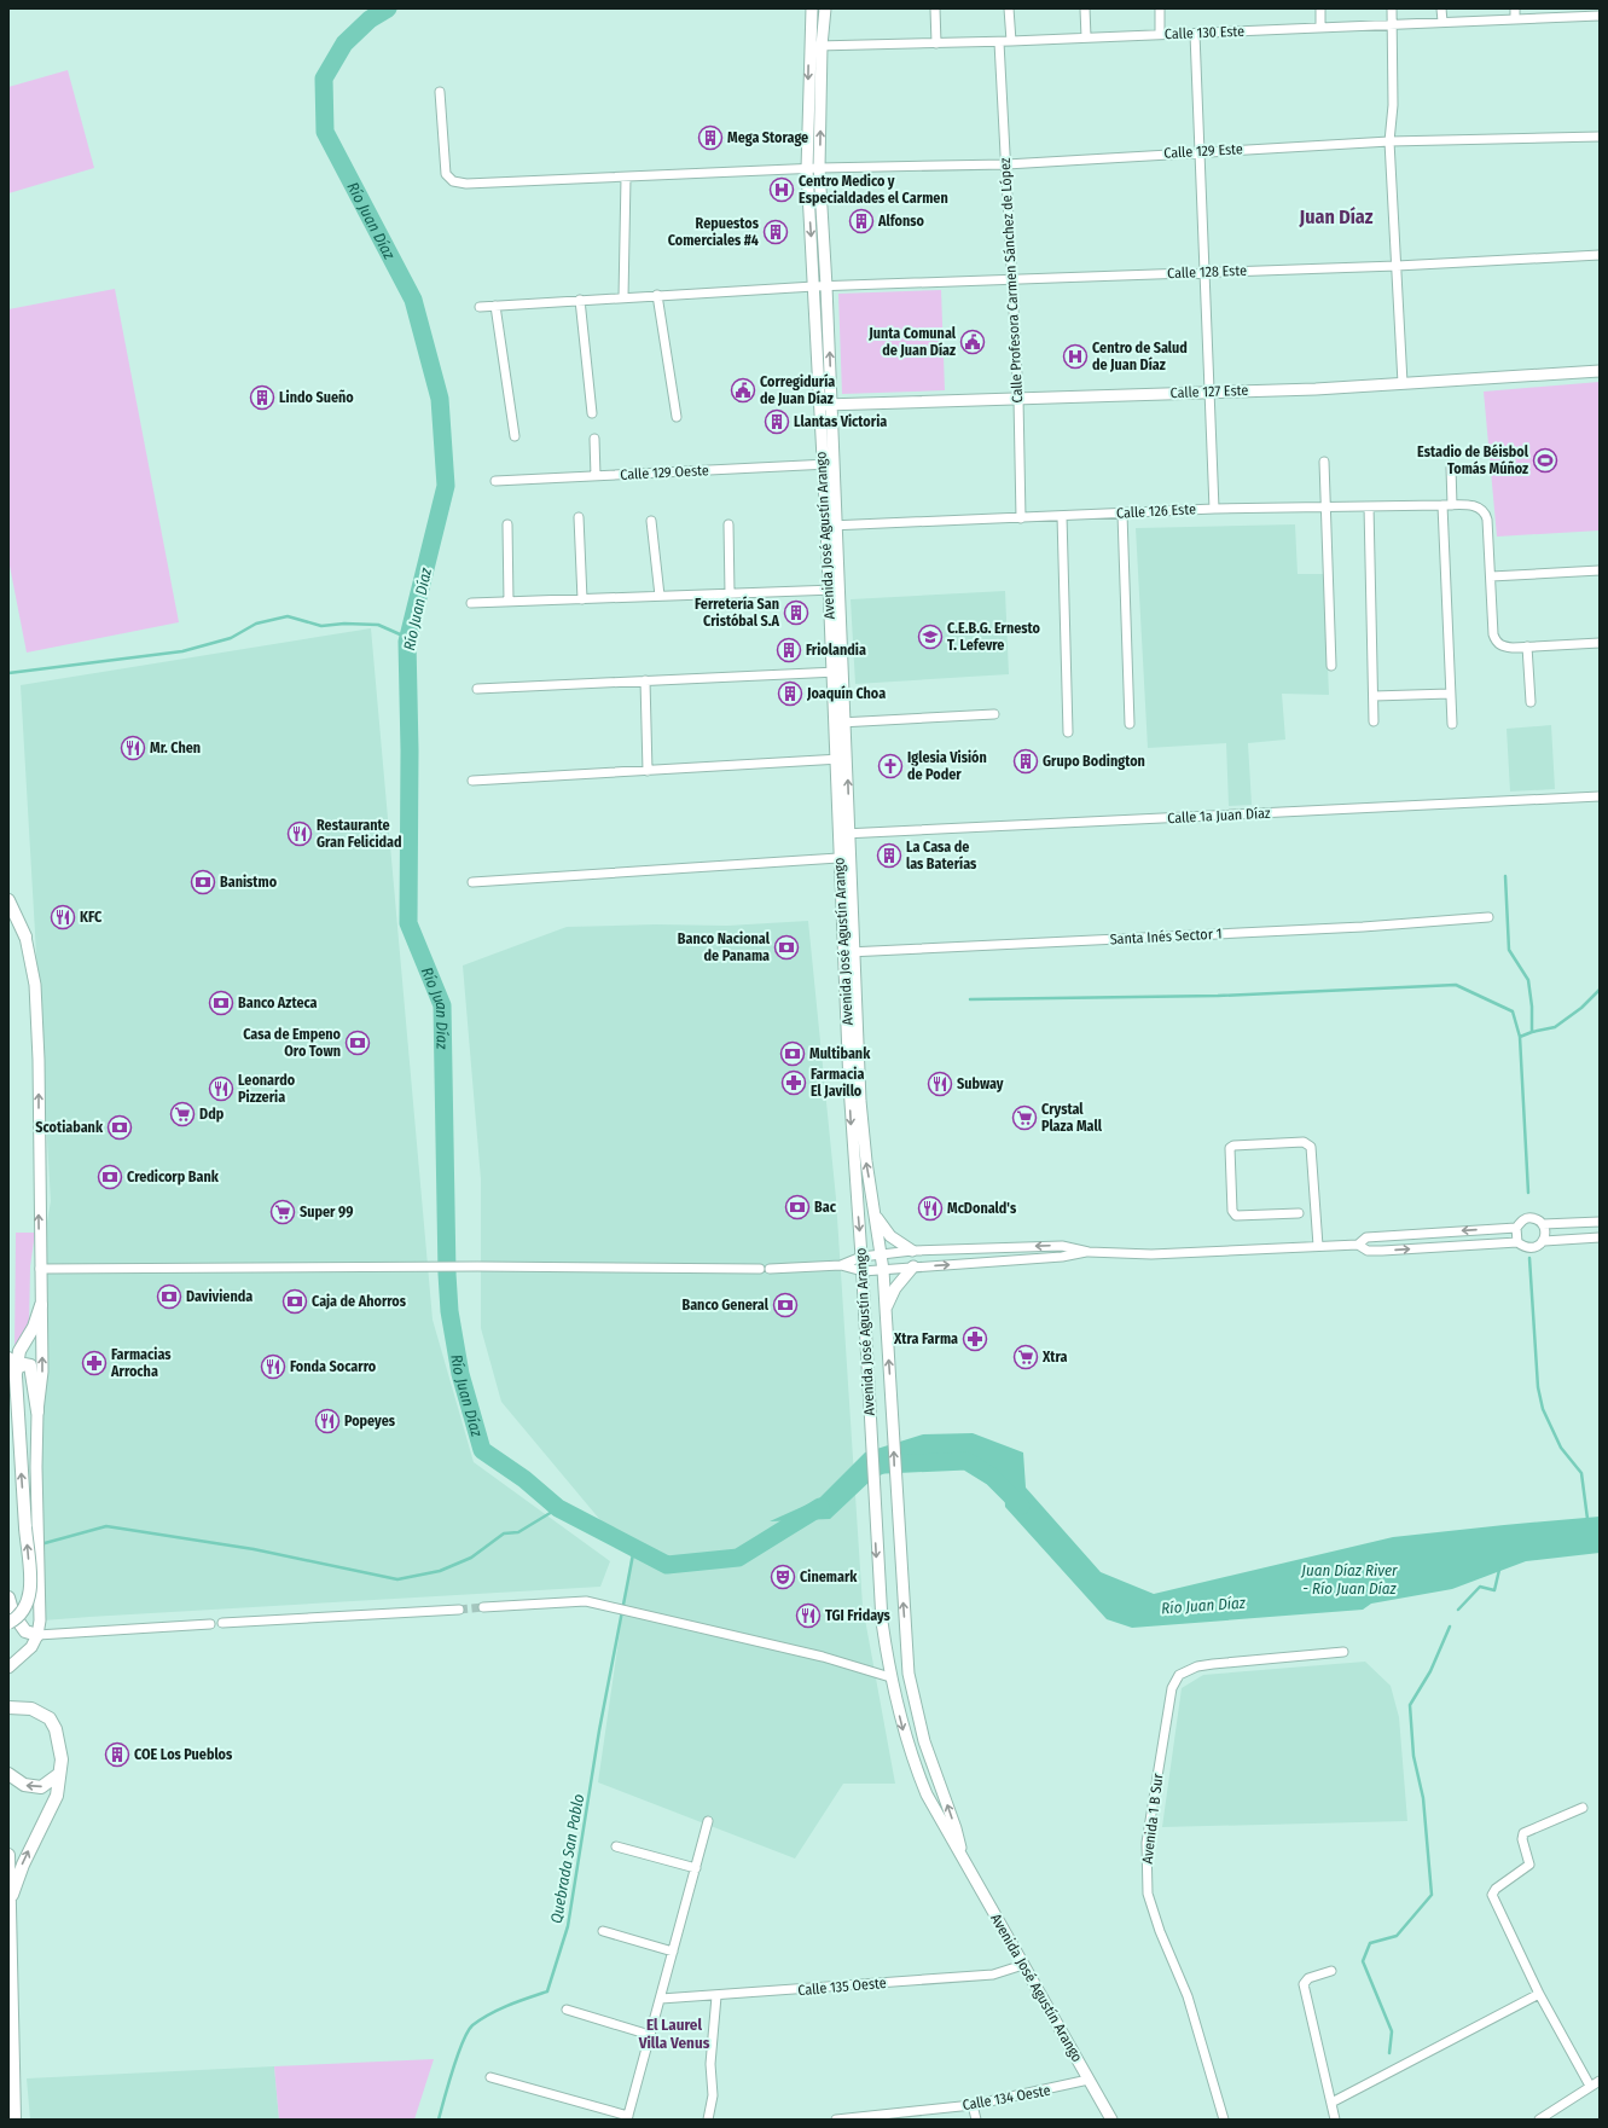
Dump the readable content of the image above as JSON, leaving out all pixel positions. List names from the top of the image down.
{
  "streets": {
    "main road": ["Calle 127 Este", "Avenida José Agustín Arango"],
    "street": [
      "Calle 130 Este",
      "Calle 129 Este",
      "Calle 128 Este",
      "Calle Profesora Carmen Sánchez de López",
      "Calle 129 Oeste",
      "Calle 126 Este",
      "Calle 1a Juan Díaz",
      "Santa Inés Sector 1",
      "Avenida 1 B Sur",
      "Calle 135 Oeste",
      "Calle 134 Oeste"
    ]
  },
  "crossings": [
    ["Calle 130 Este", "Calle Profesora Carmen Sánchez de López"],
    ["Calle 130 Este", "Avenida José Agustín Arango"],
    ["Calle 129 Este", "Calle Profesora Carmen Sánchez de López"],
    ["Calle 129 Este", "Avenida José Agustín Arango"],
    ["Calle 128 Este", "Calle Profesora Carmen Sánchez de López"],
    ["Calle 128 Este", "Avenida José Agustín Arango"],
    ["Calle Profesora Carmen Sánchez de López", "Calle 127 Este"],
    ["Calle Profesora Carmen Sánchez de López", "Calle 126 Este"],
    ["Calle 127 Este", "Avenida José Agustín Arango"],
    ["Calle 129 Oeste", "Avenida José Agustín Arango"],
    ["Calle 126 Este", "Avenida José Agustín Arango"],
    ["Avenida José Agustín Arango", "Calle 1a Juan Díaz"],
    ["Avenida José Agustín Arango", "Santa Inés Sector 1"],
    ["Avenida José Agustín Arango", "Calle 135 Oeste"],
    ["Avenida José Agustín Arango", "Calle 134 Oeste"]
  ],
  "districts": ["Juan Díaz", "El Laurel Villa Venus"],
  "water": ["Río Juan Díaz", "Juan Díaz River - Río Juan Díaz", "Quebrada San Pablo"],
  "places": {
    "building": [
      "Mega Storage",
      "Alfonso",
      "Repuestos Comerciales #4",
      "Lindo Sueño",
      "Llantas Victoria",
      "Ferretería San Cristóbal S.A",
      "Friolandia",
      "Joaquín Choa",
      "Grupo Bodington",
      "La Casa de las Baterías",
      "COE Los Pueblos"
    ],
    "hospital": ["Centro Medico y Especialdades el Carmen", "Centro de Salud de Juan Díaz"],
    "public building": ["Junta Comunal de Juan Díaz", "Corregiduría de Juan Díaz"],
    "sports": ["Estadio de Béisbol Tomás Múñoz"],
    "school or university": ["C.E.B.G. Ernesto T. Lefevre"],
    "restaurant": [
      "Mr. Chen",
      "Restaurante Gran Felicidad",
      "KFC",
      "Subway",
      "Leonardo Pizzeria",
      "McDonald's",
      "Fonda Socarro",
      "Popeyes",
      "TGI Fridays"
    ],
    "church": ["Iglesia Visión de Poder"],
    "bank": [
      "Banistmo",
      "Banco Nacional de Panama",
      "Banco Azteca",
      "Casa de Empeno Oro Town",
      "Multibank",
      "Scotiabank",
      "Credicorp Bank",
      "Bac",
      "Davivienda",
      "Caja de Ahorros",
      "Banco General"
    ],
    "pharmacy": ["Farmacia El Javillo", "Xtra Farma", "Farmacias Arrocha"],
    "supermarket": [
      "Ddp",
      "Crystal Plaza Mall",
      "Super 99",
      "Xtra"
    ],
    "theatre": ["Cinemark"]
  }
}
